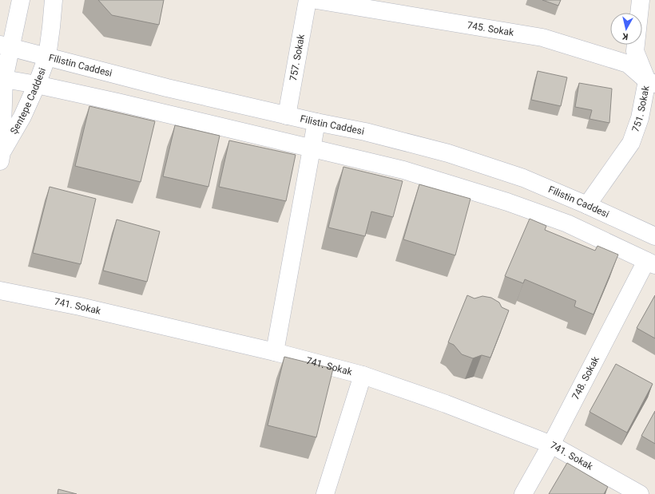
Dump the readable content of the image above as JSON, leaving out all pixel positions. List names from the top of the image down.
{
  "streets": {
    "street": [
      "745. Sokak",
      "757. Sokak",
      "Filistin Caddesi",
      "Şentepe Caddesi",
      "751. Sokak",
      "741. Sokak",
      "748. Sokak"
    ]
  },
  "crossings": [
    ["745. Sokak", "751. Sokak"],
    ["757. Sokak", "Filistin Caddesi"],
    ["Filistin Caddesi", "Şentepe Caddesi"],
    ["Filistin Caddesi", "751. Sokak"],
    ["741. Sokak", "748. Sokak"]
  ],
  "north": "bottom"
}
